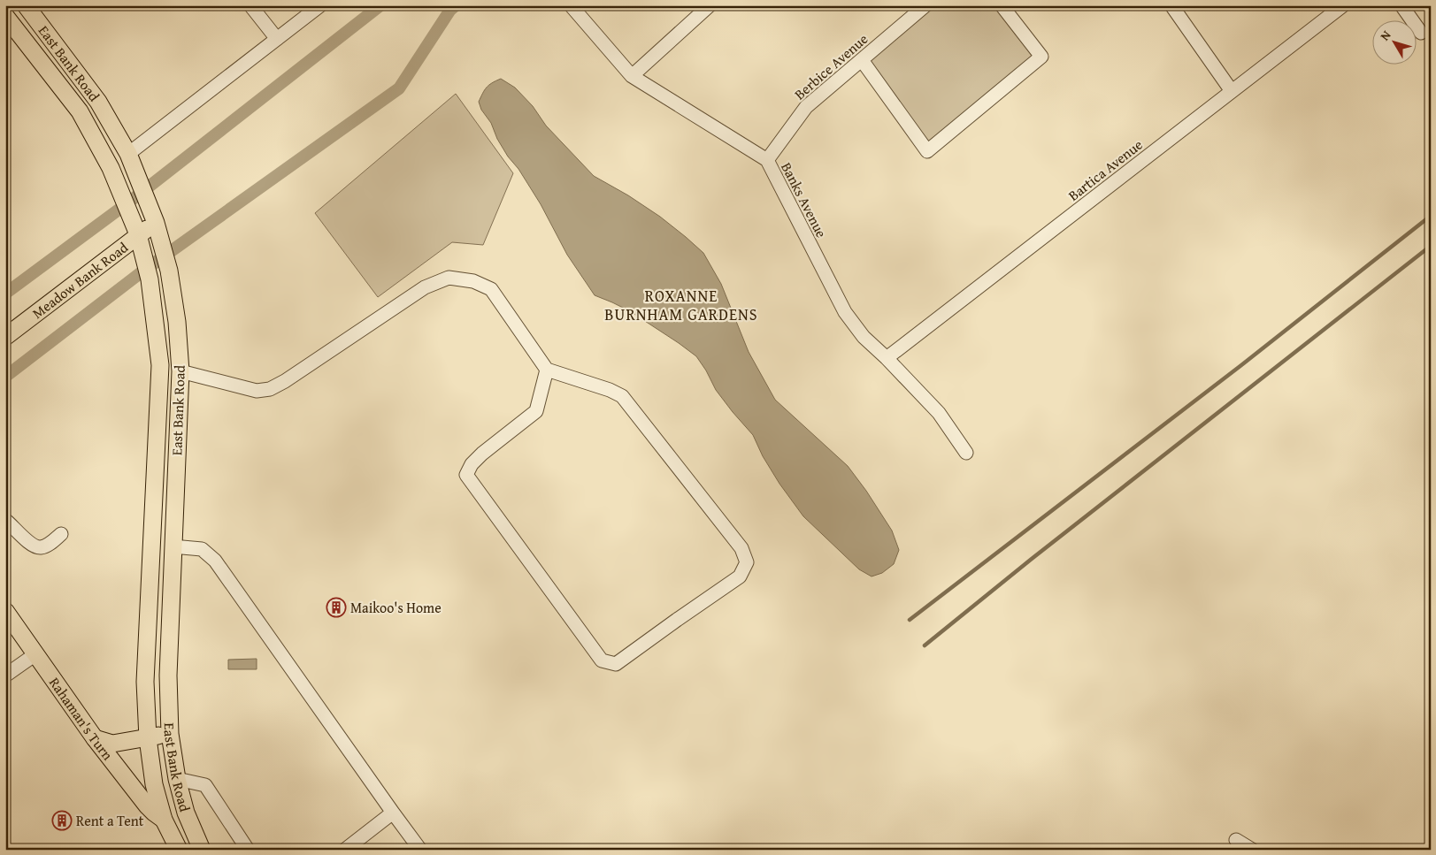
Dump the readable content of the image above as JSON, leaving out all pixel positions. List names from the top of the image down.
{
  "streets": {
    "main road": ["East Bank Road", "Meadow Bank Road", "Rahaman's Turn"],
    "street": ["Berbice Avenue", "Bartica Avenue", "Banks Avenue"]
  },
  "crossings": [
    ["East Bank Road", "Meadow Bank Road"],
    ["East Bank Road", "Rahaman's Turn"],
    ["Berbice Avenue", "Banks Avenue"],
    ["Bartica Avenue", "Banks Avenue"]
  ],
  "districts": ["ROXANNE BURNHAM GARDENS"],
  "places": {
    "building": ["Maikoo's Home", "Rent a Tent"]
  },
  "north": "top left"
}
